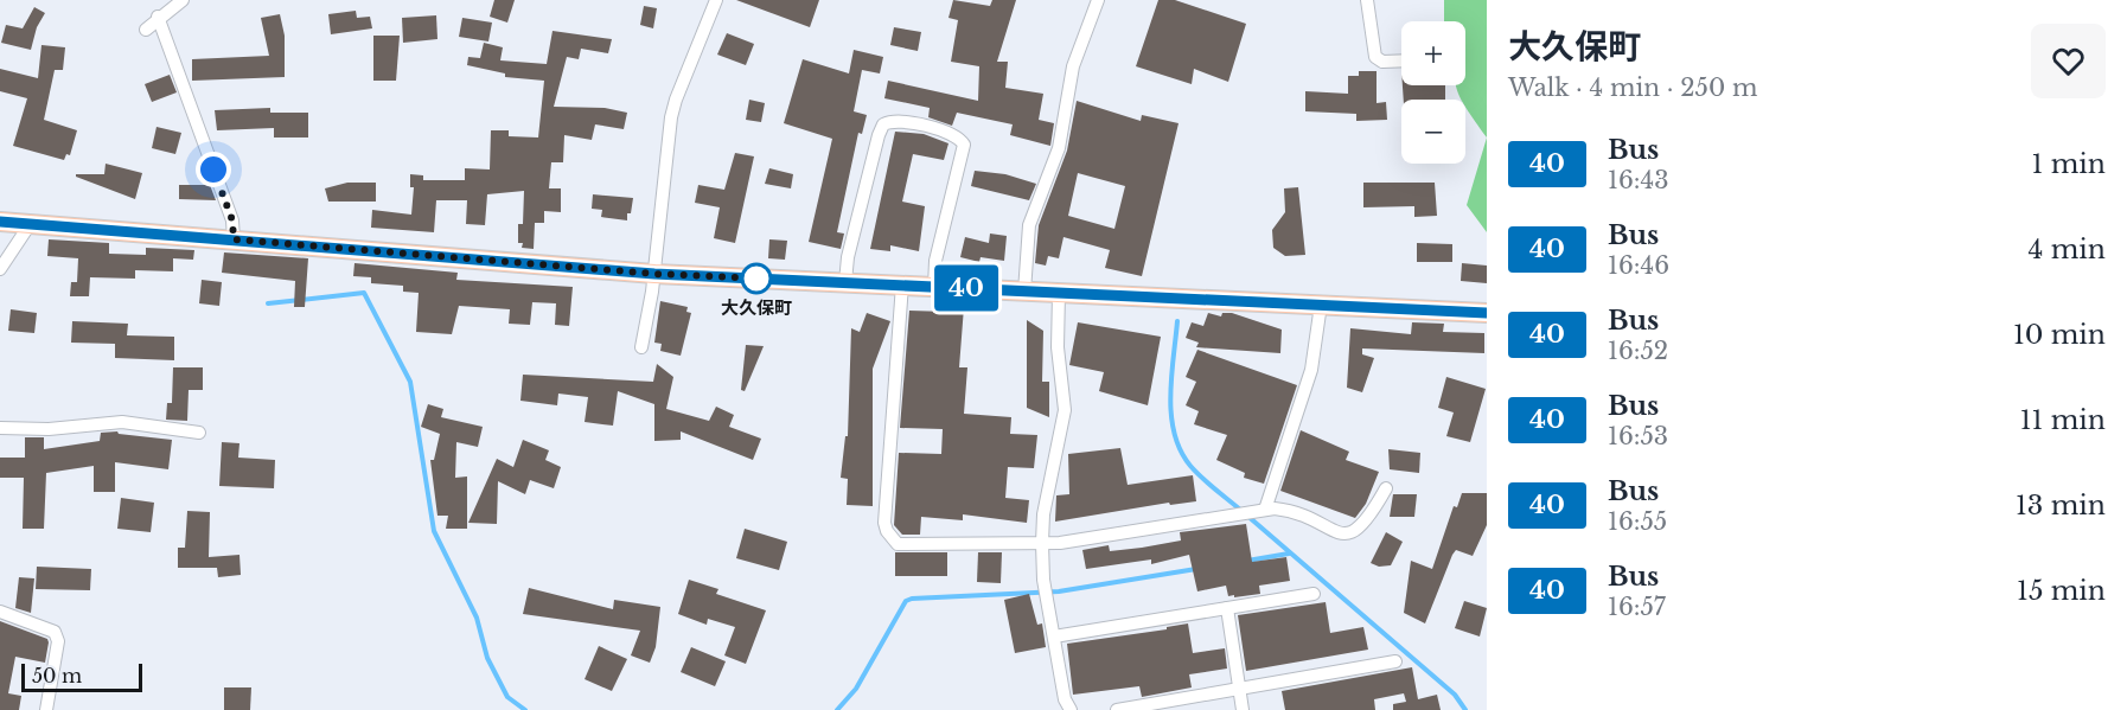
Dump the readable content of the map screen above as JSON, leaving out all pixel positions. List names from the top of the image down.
{
  "places": ["大久保町"],
  "lines": ["bus line 40"],
  "scale_bar": "50 m",
  "page": {
    "on_map": "40",
    "heading": ["大久保町", "Walk · 4 min · 250 m"],
    "map_buttons": ["+", "−"],
    "list": [
      {
        "mark": "40",
        "name": "Bus",
        "note": "16:43",
        "value": "1 min"
      },
      {
        "mark": "40",
        "name": "Bus",
        "note": "16:46",
        "value": "4 min"
      },
      {
        "mark": "40",
        "name": "Bus",
        "note": "16:52",
        "value": "10 min"
      },
      {
        "mark": "40",
        "name": "Bus",
        "note": "16:53",
        "value": "11 min"
      },
      {
        "mark": "40",
        "name": "Bus",
        "note": "16:55",
        "value": "13 min"
      },
      {
        "mark": "40",
        "name": "Bus",
        "note": "16:57",
        "value": "15 min"
      }
    ],
    "scale": "50 m"
  }
}
